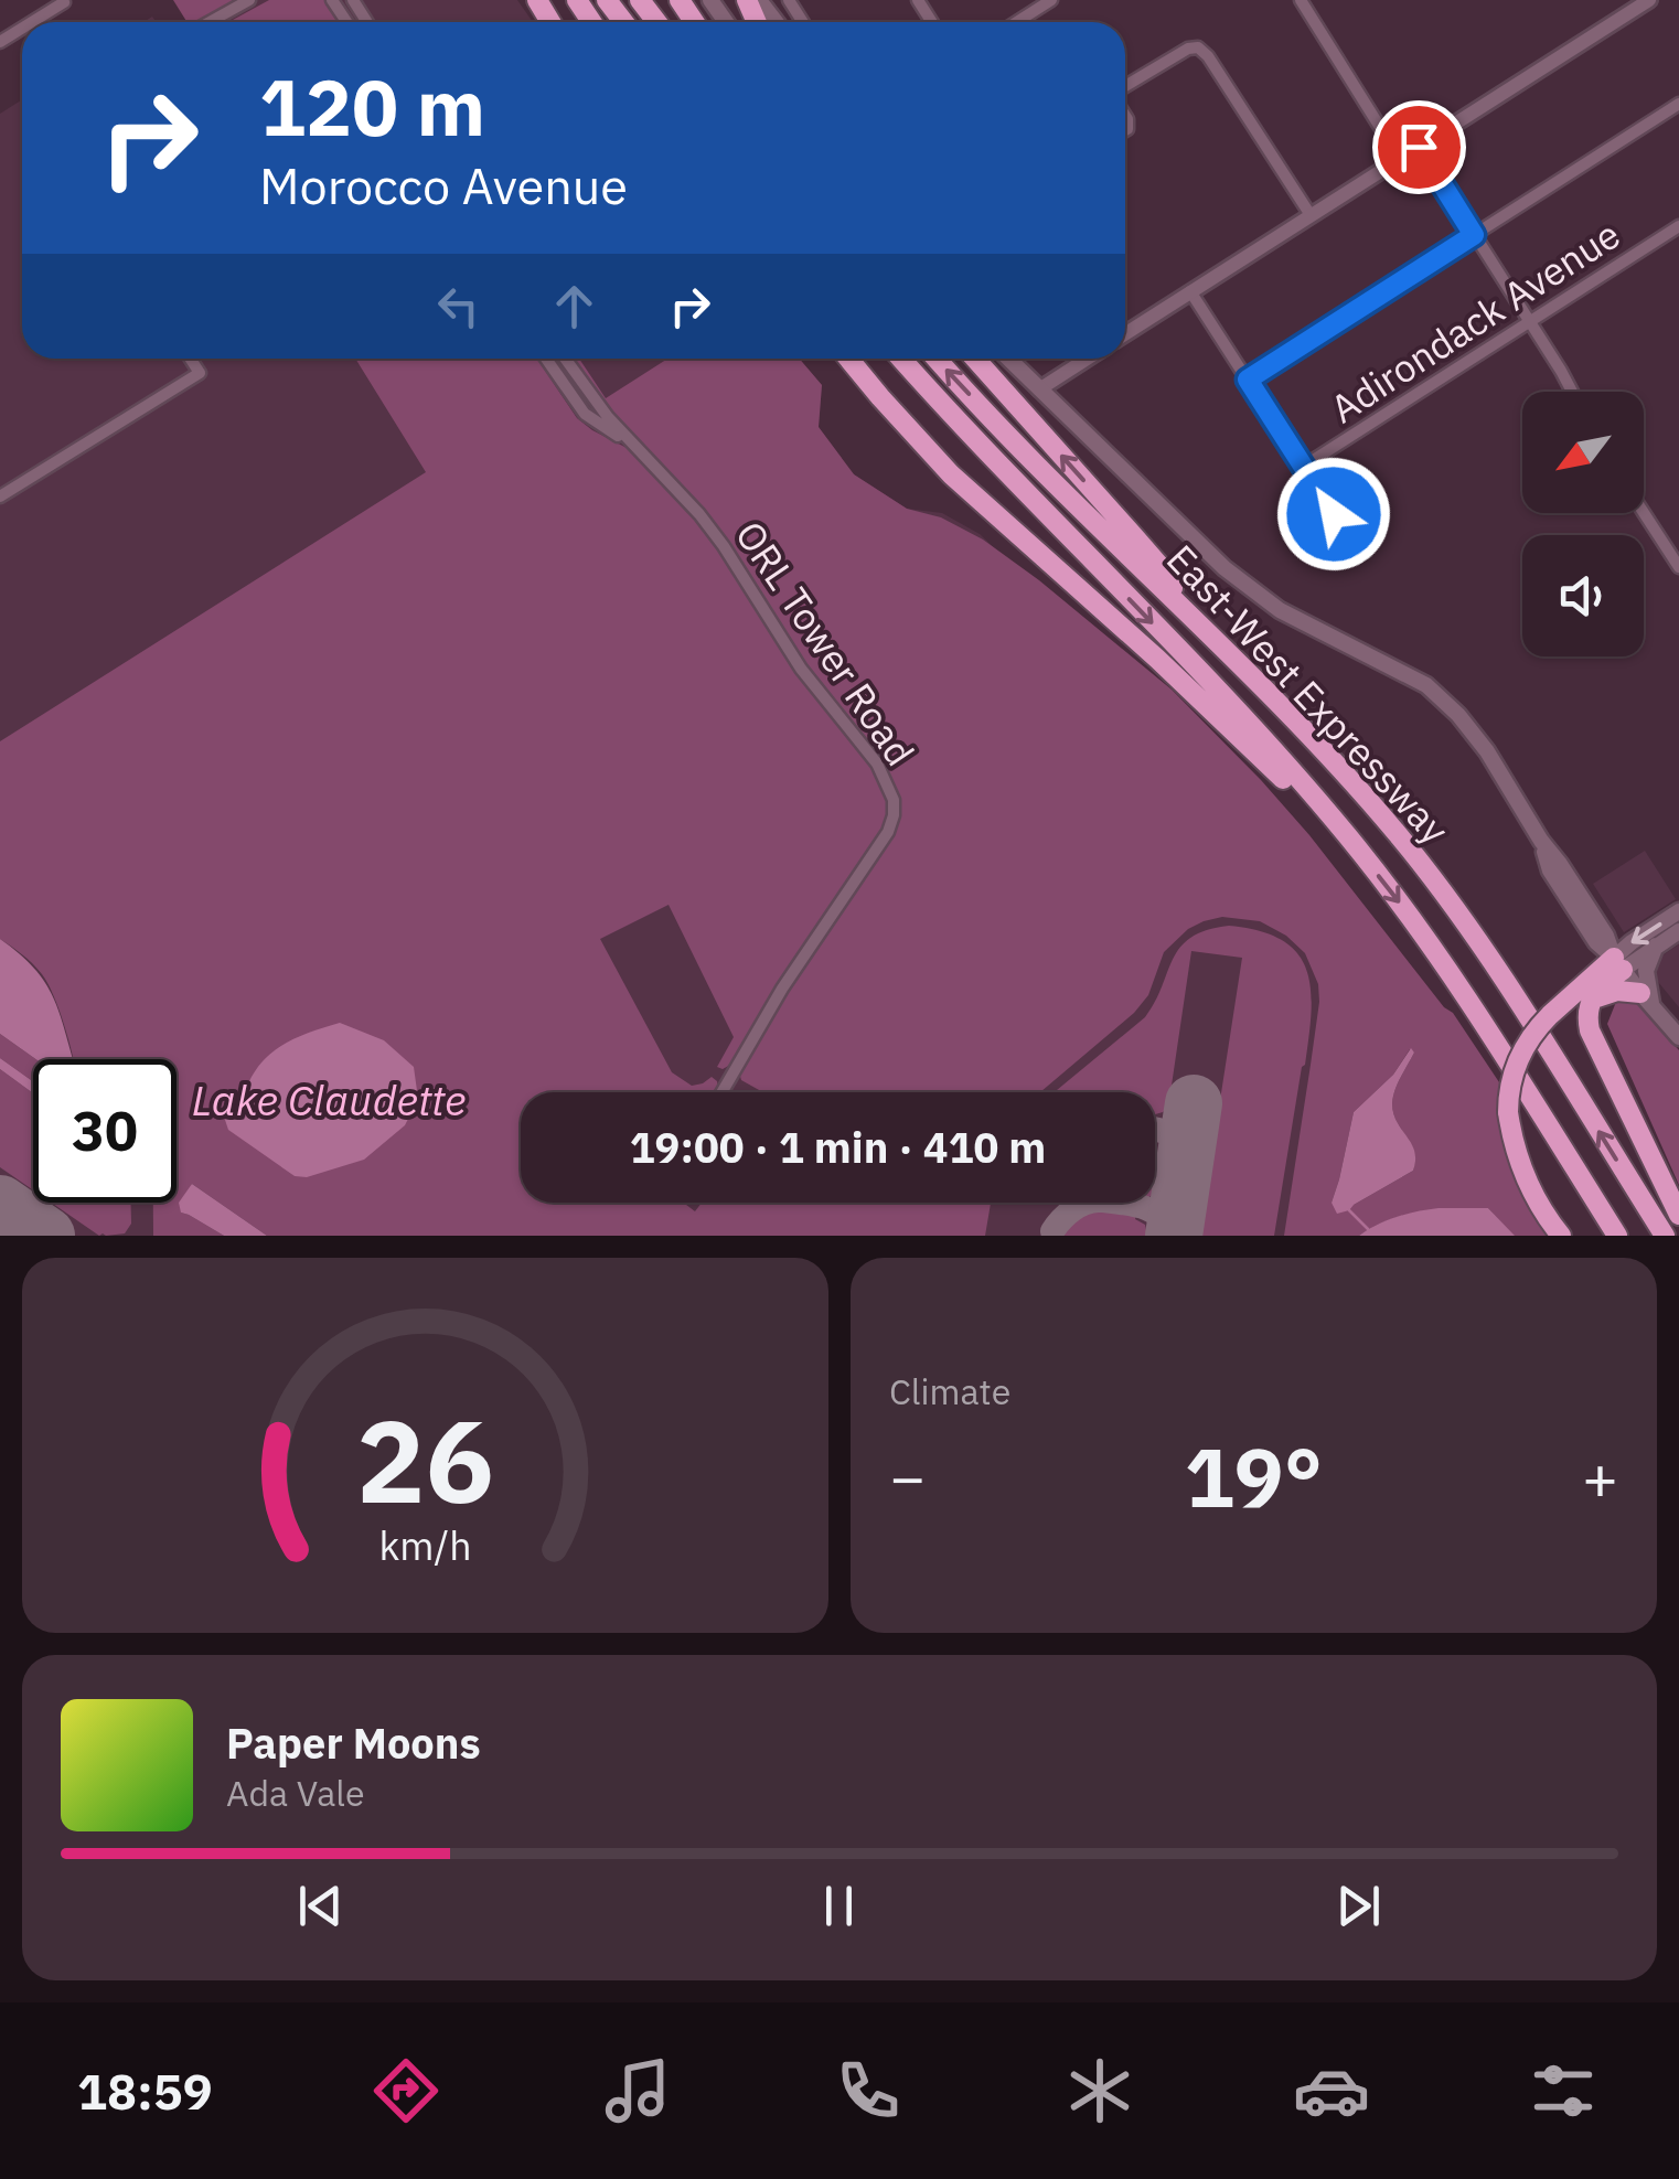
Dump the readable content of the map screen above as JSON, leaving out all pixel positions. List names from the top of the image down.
{
  "streets": {
    "highway": ["East-West Expressway"],
    "street": ["Adirondack Avenue", "ORL Tower Road"]
  },
  "water": ["Lake Claudette"],
  "north": "bottom left",
  "page": {
    "turn": ["120 m", "Morocco Avenue"],
    "limit": "30",
    "trip": "19:00 · 1 min · 410 m",
    "tile": "Climate",
    "heat": ["−", "19°", "+"],
    "song": ["Paper Moons", "Ada Vale"],
    "tabs": "18:59",
    "gauge": ["26", "km/h"]
  }
}
